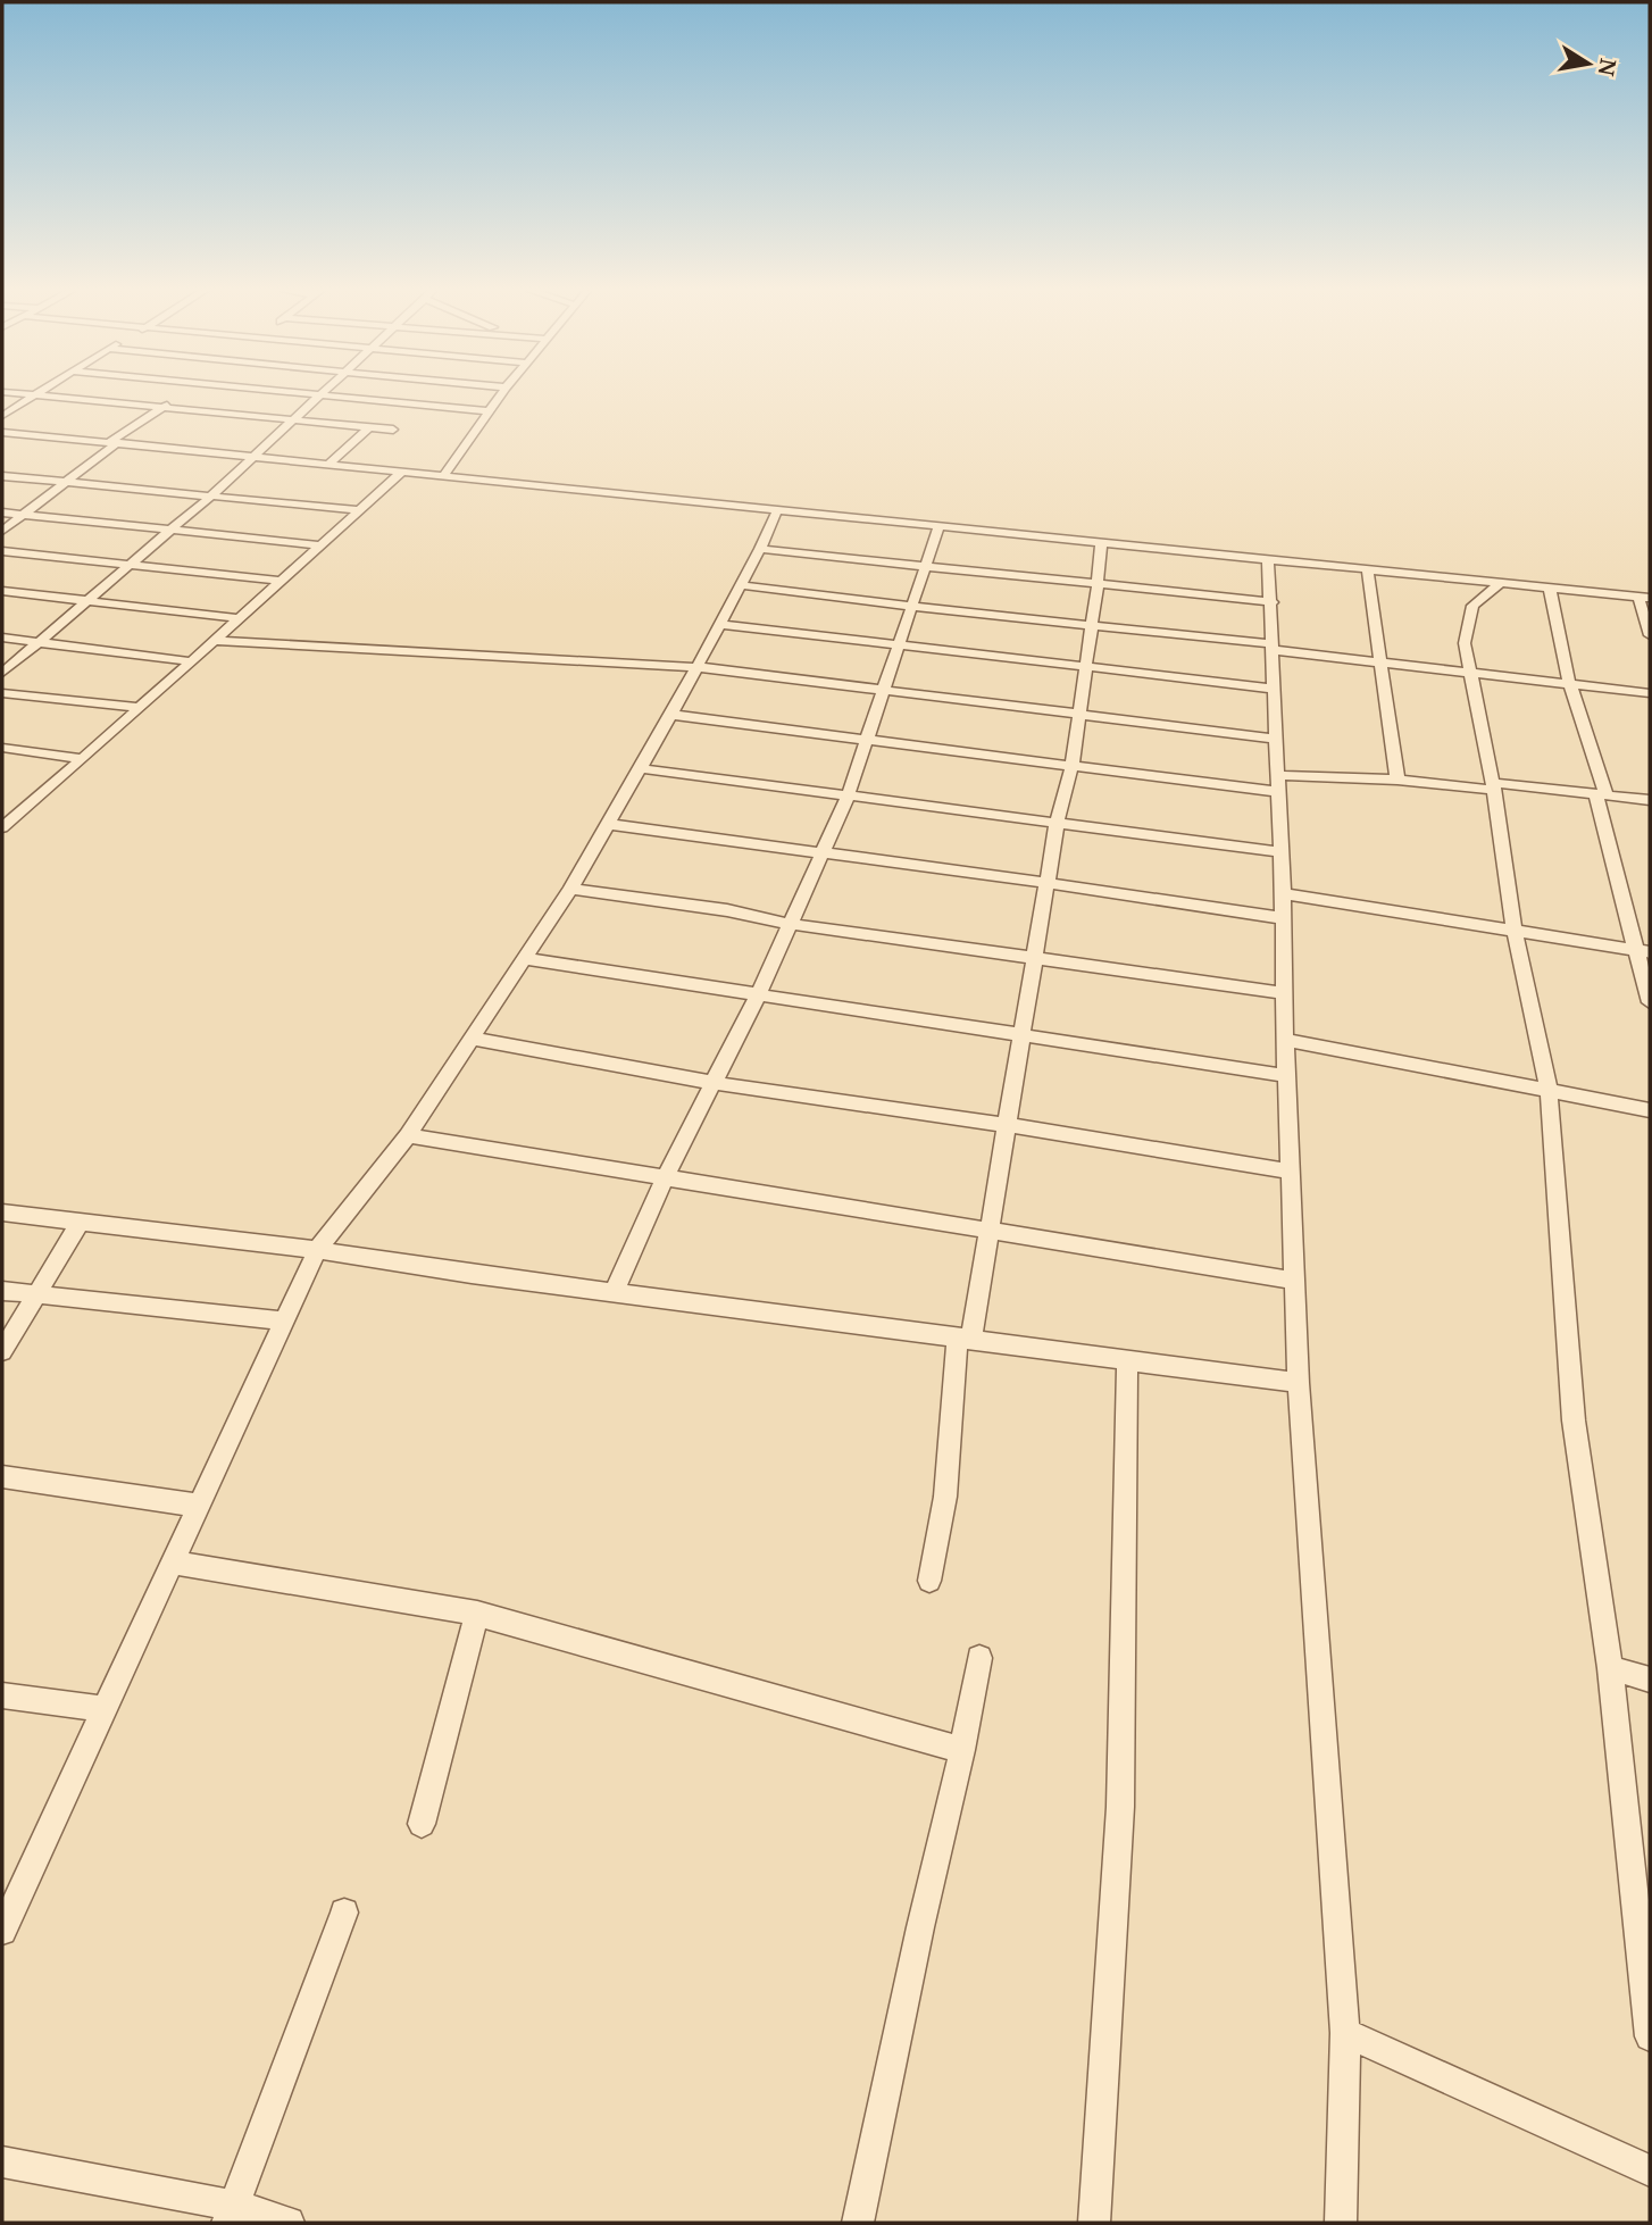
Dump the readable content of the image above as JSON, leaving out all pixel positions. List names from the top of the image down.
{
  "north": "right"
}
